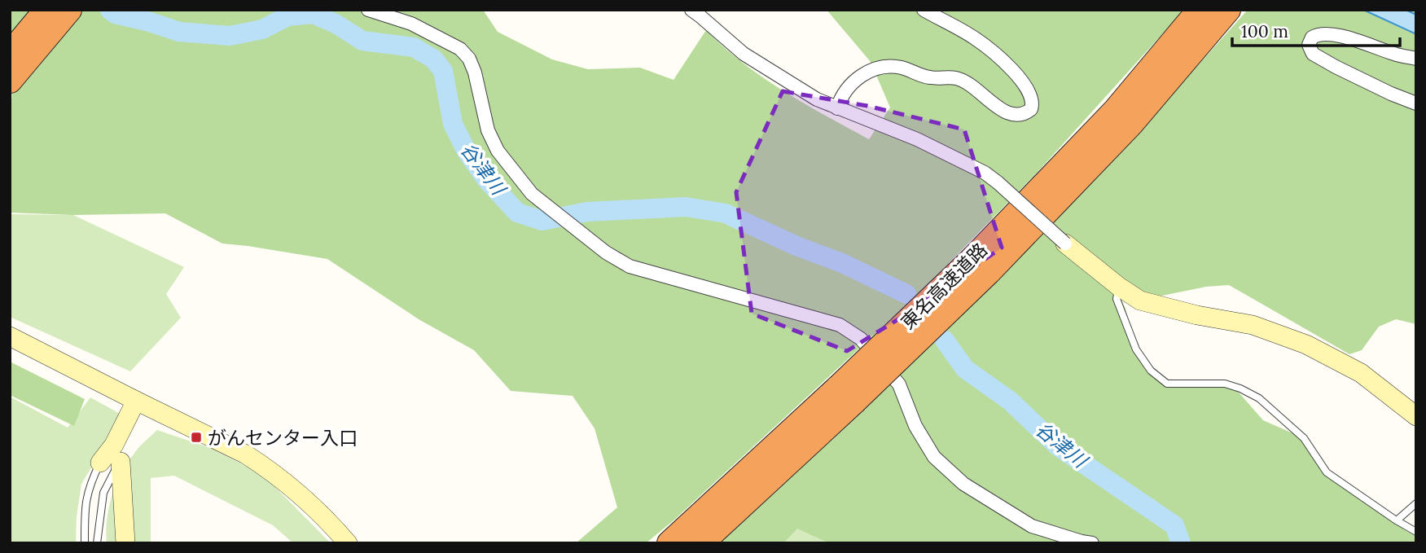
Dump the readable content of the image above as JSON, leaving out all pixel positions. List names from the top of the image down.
{
  "streets": {
    "highway": ["東名高速道路"]
  },
  "water": ["谷津川"],
  "places": {
    "transit": ["がんセンター入口"]
  },
  "scale_bar": "100 m"
}
